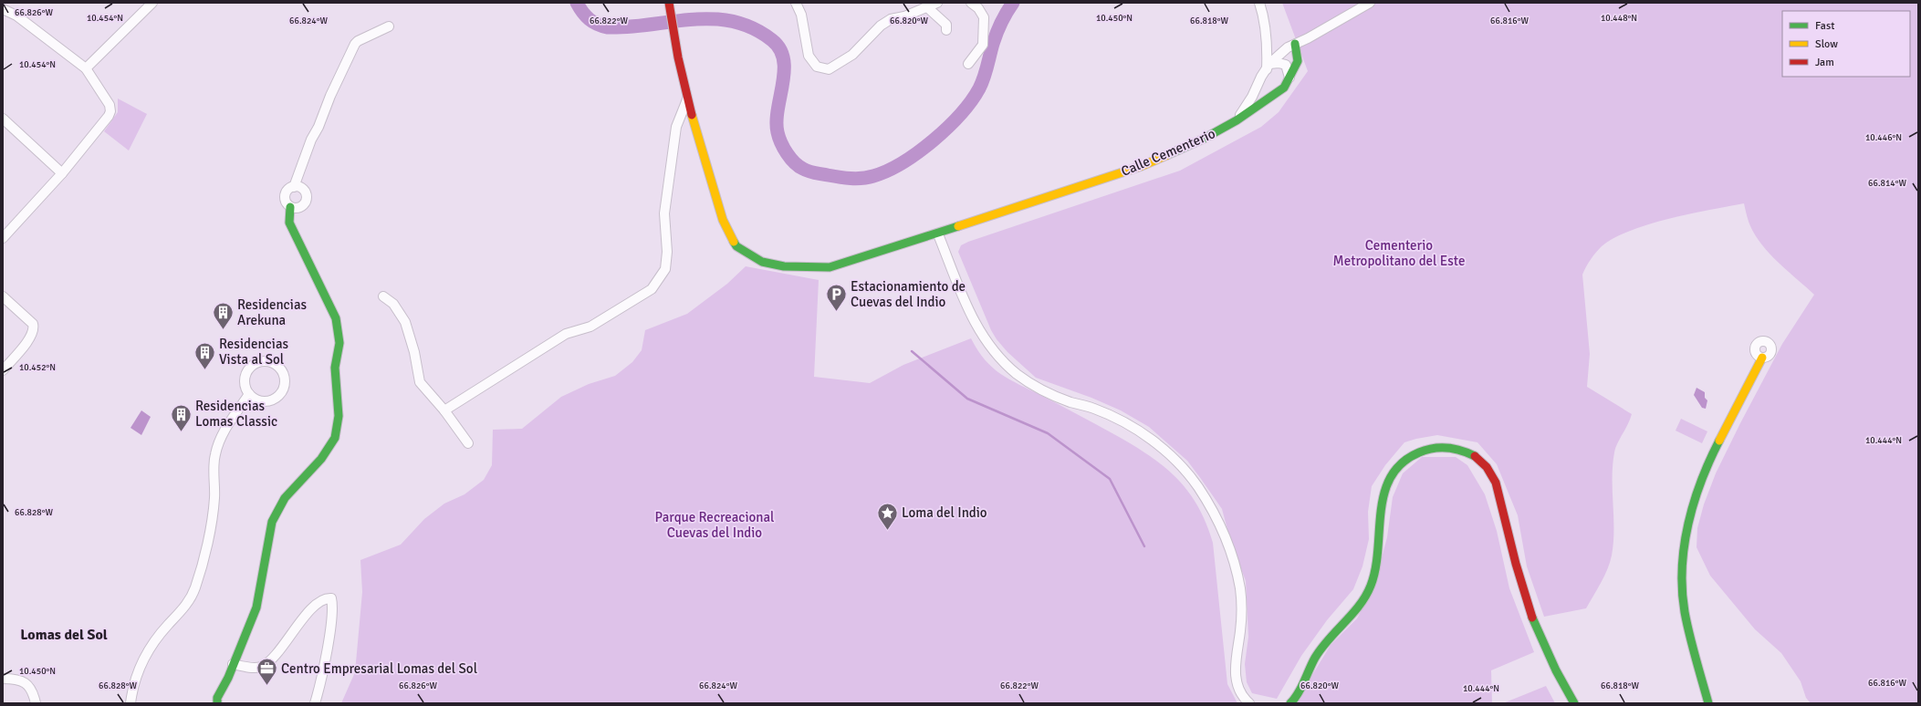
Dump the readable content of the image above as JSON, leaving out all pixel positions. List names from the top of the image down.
{
  "streets": {
    "street": ["Calle Cementerio"]
  },
  "districts": ["Lomas del Sol"],
  "parks": ["Cementerio Metropolitano del Este", "Parque Recreacional Cuevas del Indio"],
  "places": {
    "parking": ["Estacionamiento de Cuevas del Indio"],
    "building": ["Residencias Arekuna", "Residencias Vista al Sol", "Residencias Lomas Classic"],
    "place": ["Loma del Indio"],
    "office": ["Centro Empresarial Lomas del Sol"]
  },
  "legend": ["Fast", "Slow", "Jam"],
  "coordinates": [
    "66.826°W",
    "10.454°N",
    "10.450°N",
    "10.448°N",
    "66.824°W",
    "66.822°W",
    "66.820°W",
    "66.818°W",
    "66.816°W",
    "10.446°N",
    "66.814°W",
    "10.452°N",
    "10.444°N",
    "66.828°W"
  ]
}
